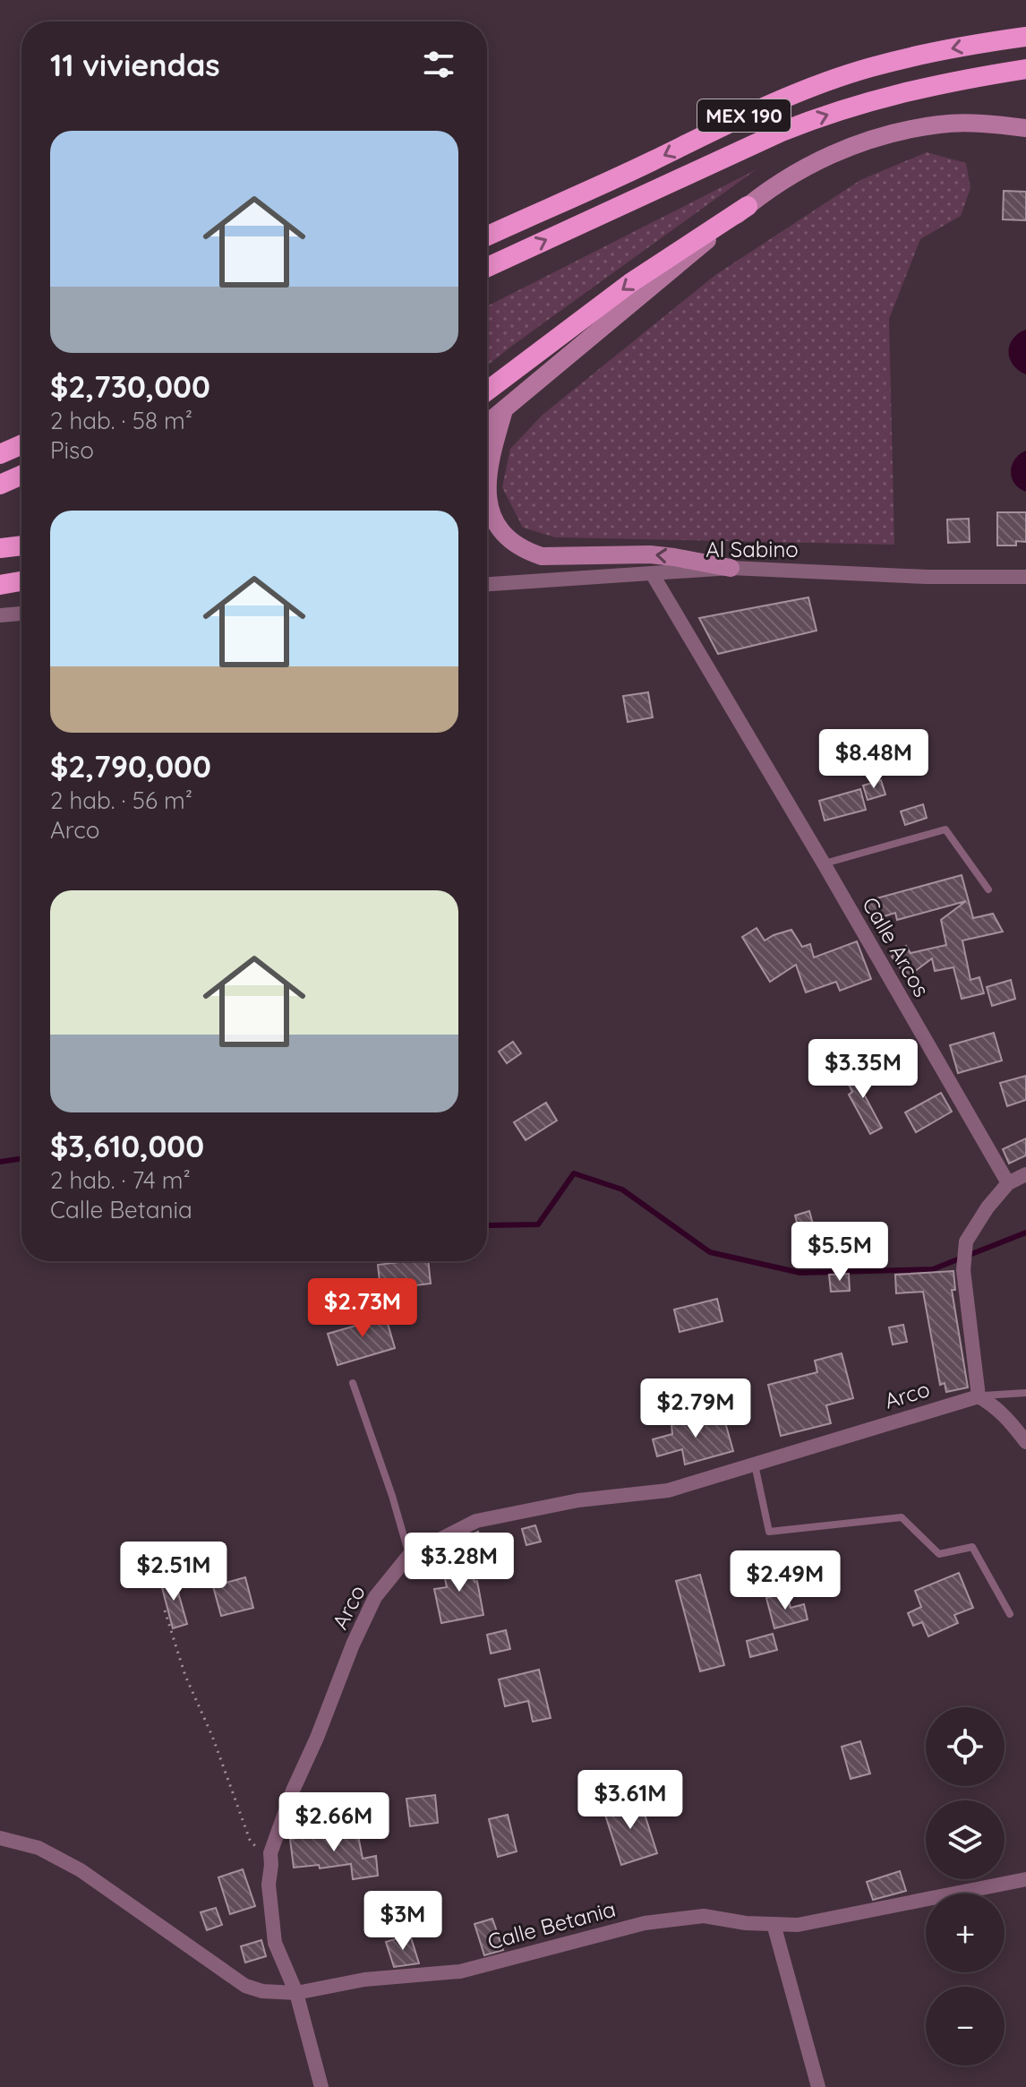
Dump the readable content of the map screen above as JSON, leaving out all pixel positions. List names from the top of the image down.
{
  "streets": {
    "highway": ["MEX 190"],
    "street": [
      "Al Sabino",
      "Calle Arcos",
      "Arco",
      "Calle Betania"
    ]
  },
  "crossings": [
    ["Al Sabino", "Calle Arcos"],
    ["Arco", "Calle Betania"]
  ],
  "page": {
    "heading": "11 viviendas",
    "list": [
      {
        "name": "$2,730,000",
        "note": "2 hab. · 58 m² · Piso"
      },
      {
        "name": "$2,790,000",
        "note": "2 hab. · 56 m² · Arco"
      },
      {
        "name": "$3,610,000",
        "note": "2 hab. · 74 m² · Calle Betania"
      }
    ],
    "price": [
      "$8.48M",
      "$3.35M",
      "$5.5M",
      "$2.73M",
      "$2.79M",
      "$3.28M",
      "$2.51M",
      "$2.49M",
      "$3.61M",
      "$2.66M",
      "$3M"
    ],
    "map_buttons": ["+", "−"]
  }
}
